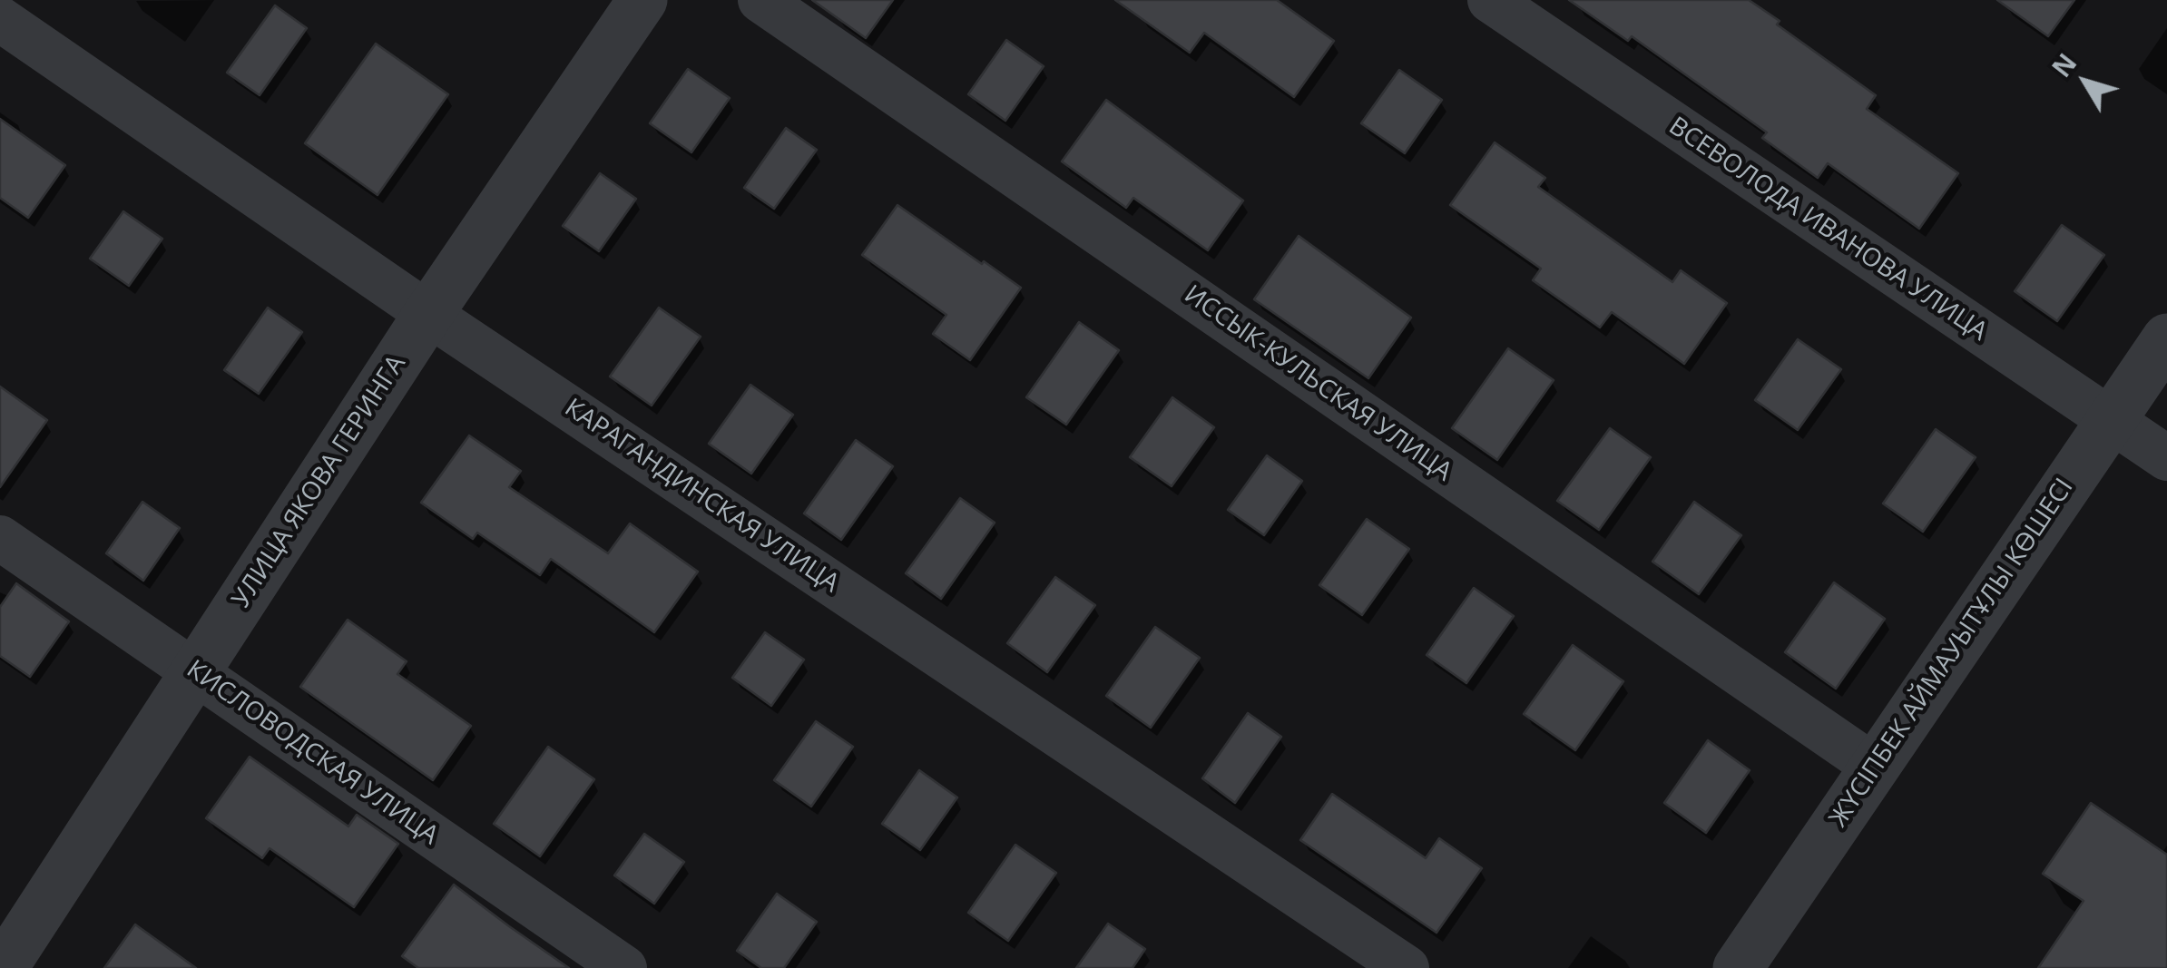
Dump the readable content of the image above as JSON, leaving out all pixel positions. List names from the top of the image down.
{
  "streets": {
    "street": [
      "ВСЕВОЛОДА ИВАНОВА УЛИЦА",
      "ИССЫК-КУЛЬСКАЯ УЛИЦА",
      "УЛИЦА ЯКОВА ГЕРИНГА",
      "КАРАГАНДИНСКАЯ УЛИЦА",
      "ЖҮСІПБЕК АЙМАУЫТҰЛЫ КӨШЕСІ",
      "КИСЛОВОДСКАЯ УЛИЦА"
    ]
  },
  "crossings": [
    ["ВСЕВОЛОДА ИВАНОВА УЛИЦА", "ЖҮСІПБЕК АЙМАУЫТҰЛЫ КӨШЕСІ"],
    ["ИССЫК-КУЛЬСКАЯ УЛИЦА", "ЖҮСІПБЕК АЙМАУЫТҰЛЫ КӨШЕСІ"],
    ["УЛИЦА ЯКОВА ГЕРИНГА", "КАРАГАНДИНСКАЯ УЛИЦА"],
    ["УЛИЦА ЯКОВА ГЕРИНГА", "КИСЛОВОДСКАЯ УЛИЦА"]
  ],
  "north": "top left"
}
